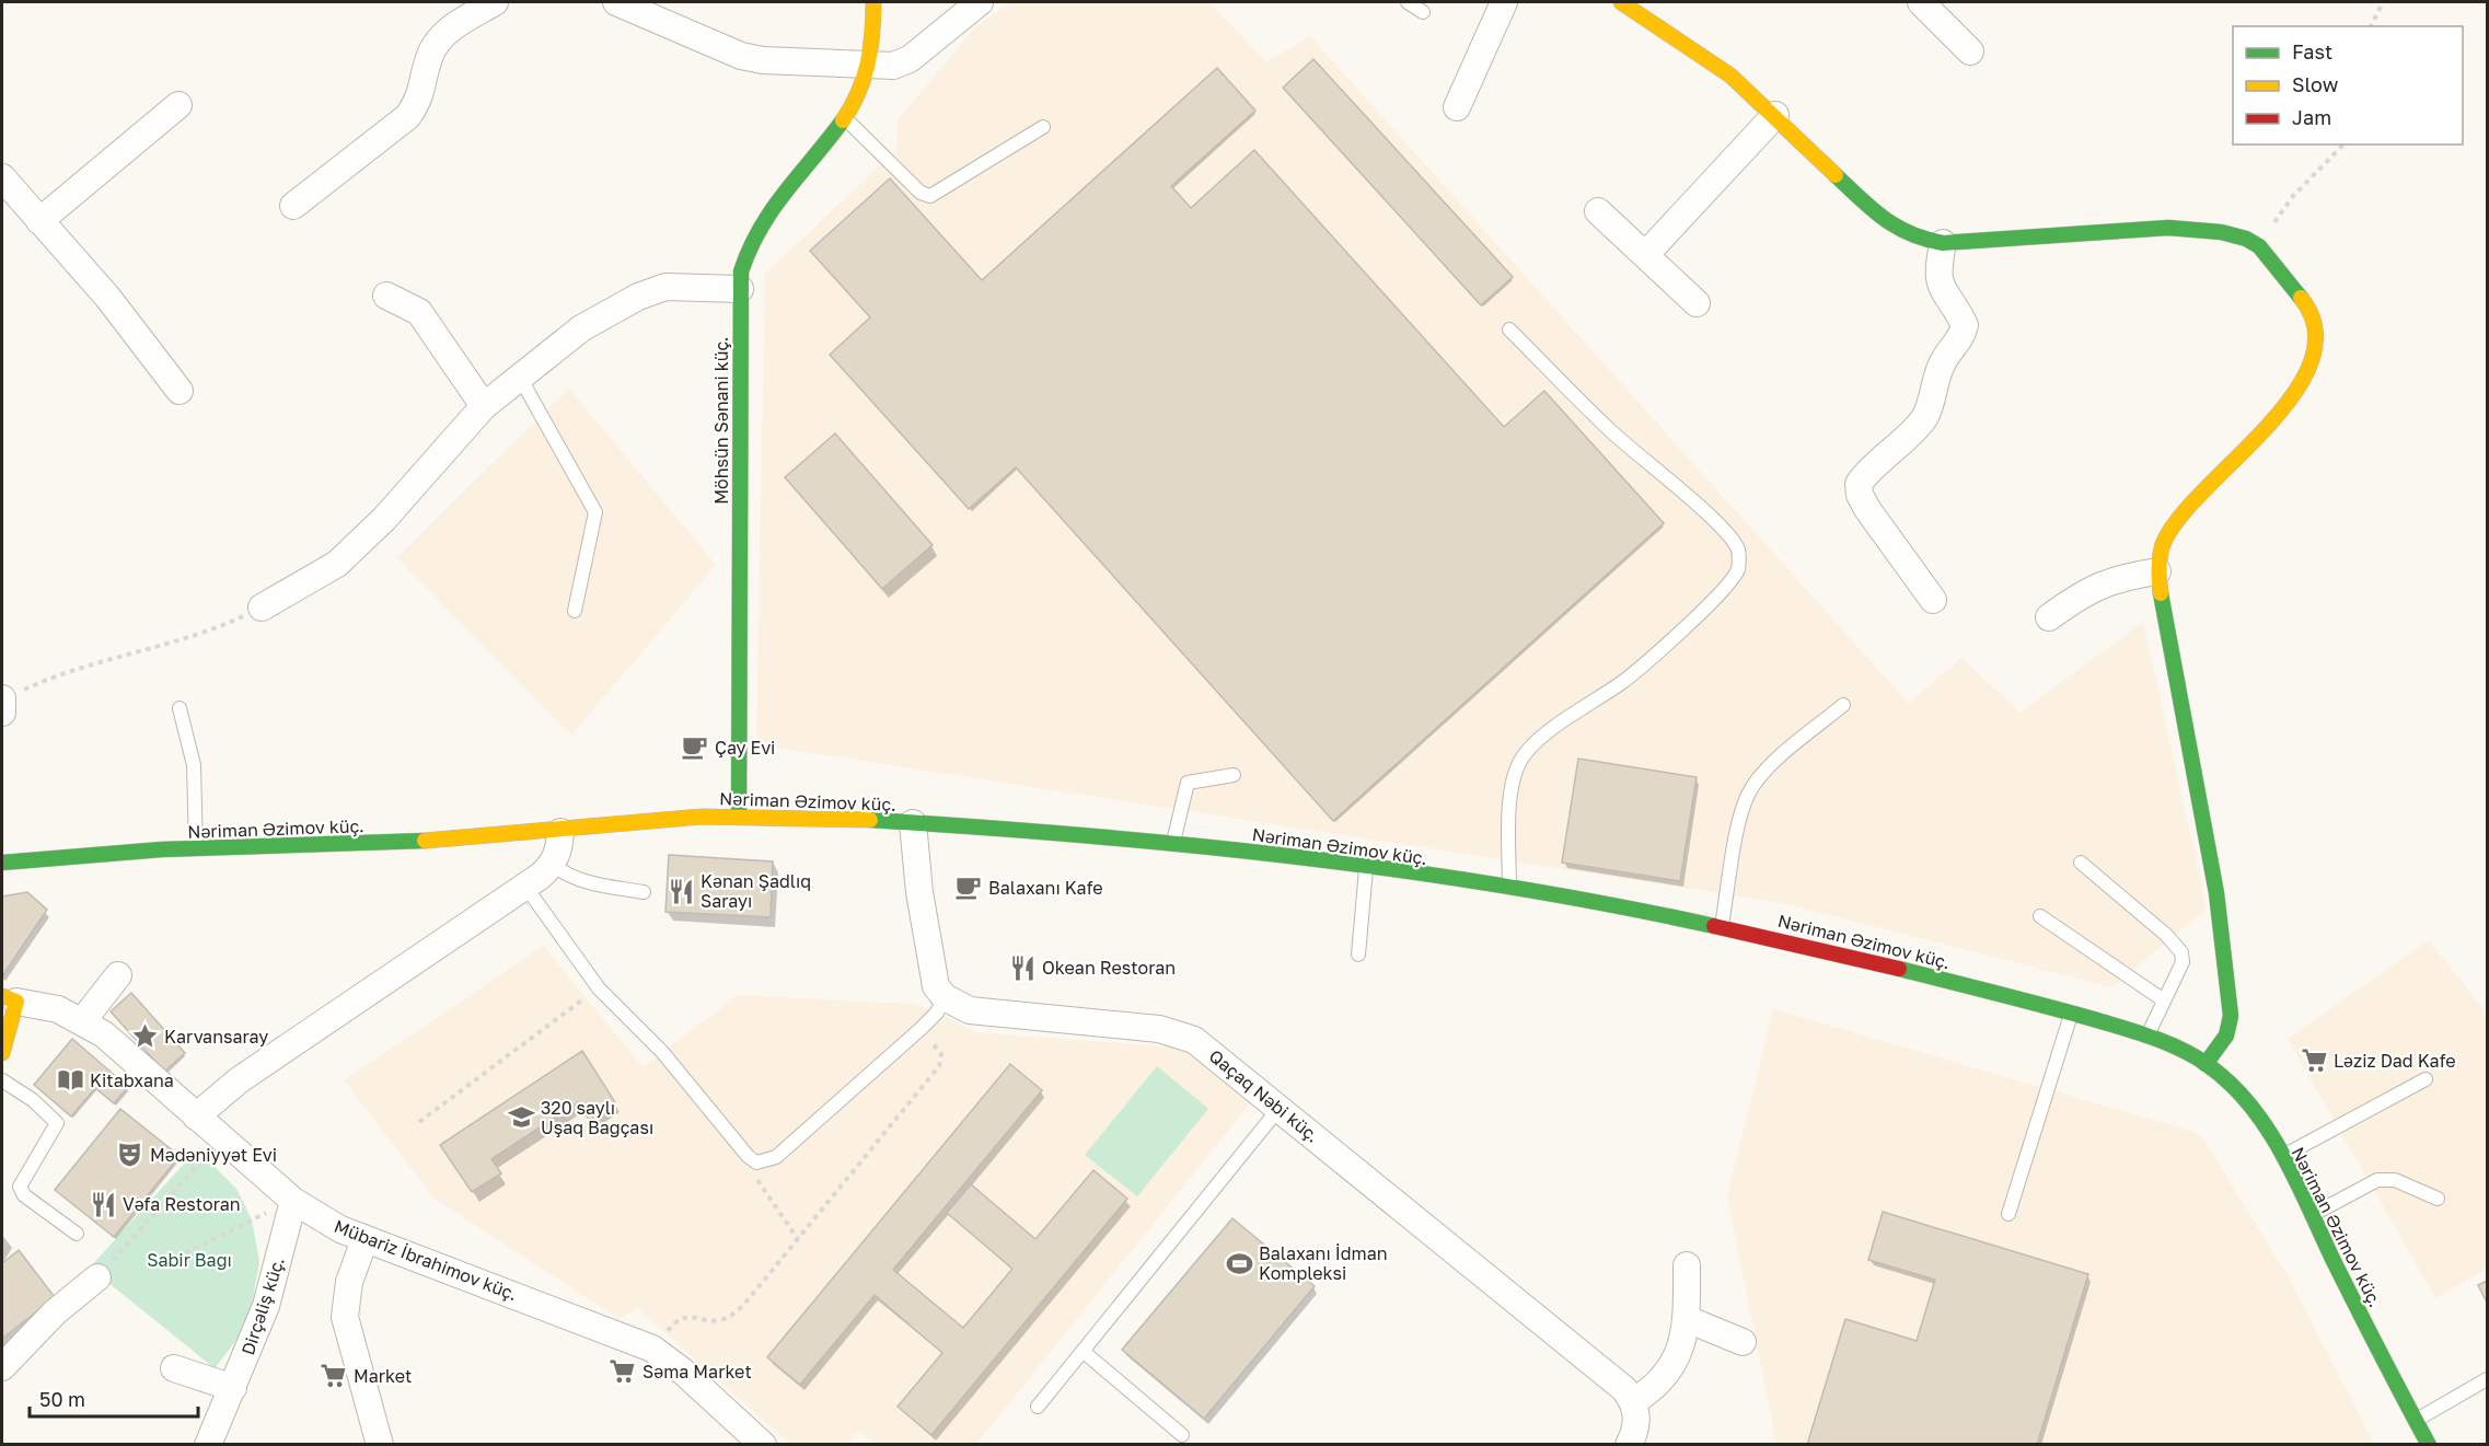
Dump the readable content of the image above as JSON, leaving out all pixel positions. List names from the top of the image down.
{
  "streets": {
    "main road": ["Möhsün Sənani küç.", "Nəriman Əzimov küç."],
    "street": ["Qaçaq Nəbi küç.", "Mübariz İbrahimov küç.", "Dirçəliş küç."]
  },
  "crossings": [
    ["Möhsün Sənani küç.", "Nəriman Əzimov küç."],
    ["Mübariz İbrahimov küç.", "Dirçəliş küç."]
  ],
  "parks": ["Sabir Bağı"],
  "places": {
    "cafe": ["Çay Evi", "Balaxanı Kafe"],
    "restaurant": ["Kənan Şadlıq Sarayı", "Okean Restoran", "Vəfa Restoran"],
    "place": ["Karvansaray"],
    "supermarket": ["Ləziz Dad Kafe", "Səma Market", "Market"],
    "library": ["Kitabxana"],
    "school or university": ["320 saylı Uşaq Bağçası"],
    "theatre": ["Mədəniyyət Evi"],
    "sports": ["Balaxanı İdman Kompleksi"]
  },
  "legend": ["Fast", "Slow", "Jam"],
  "scale_bar": "50 m"
}
